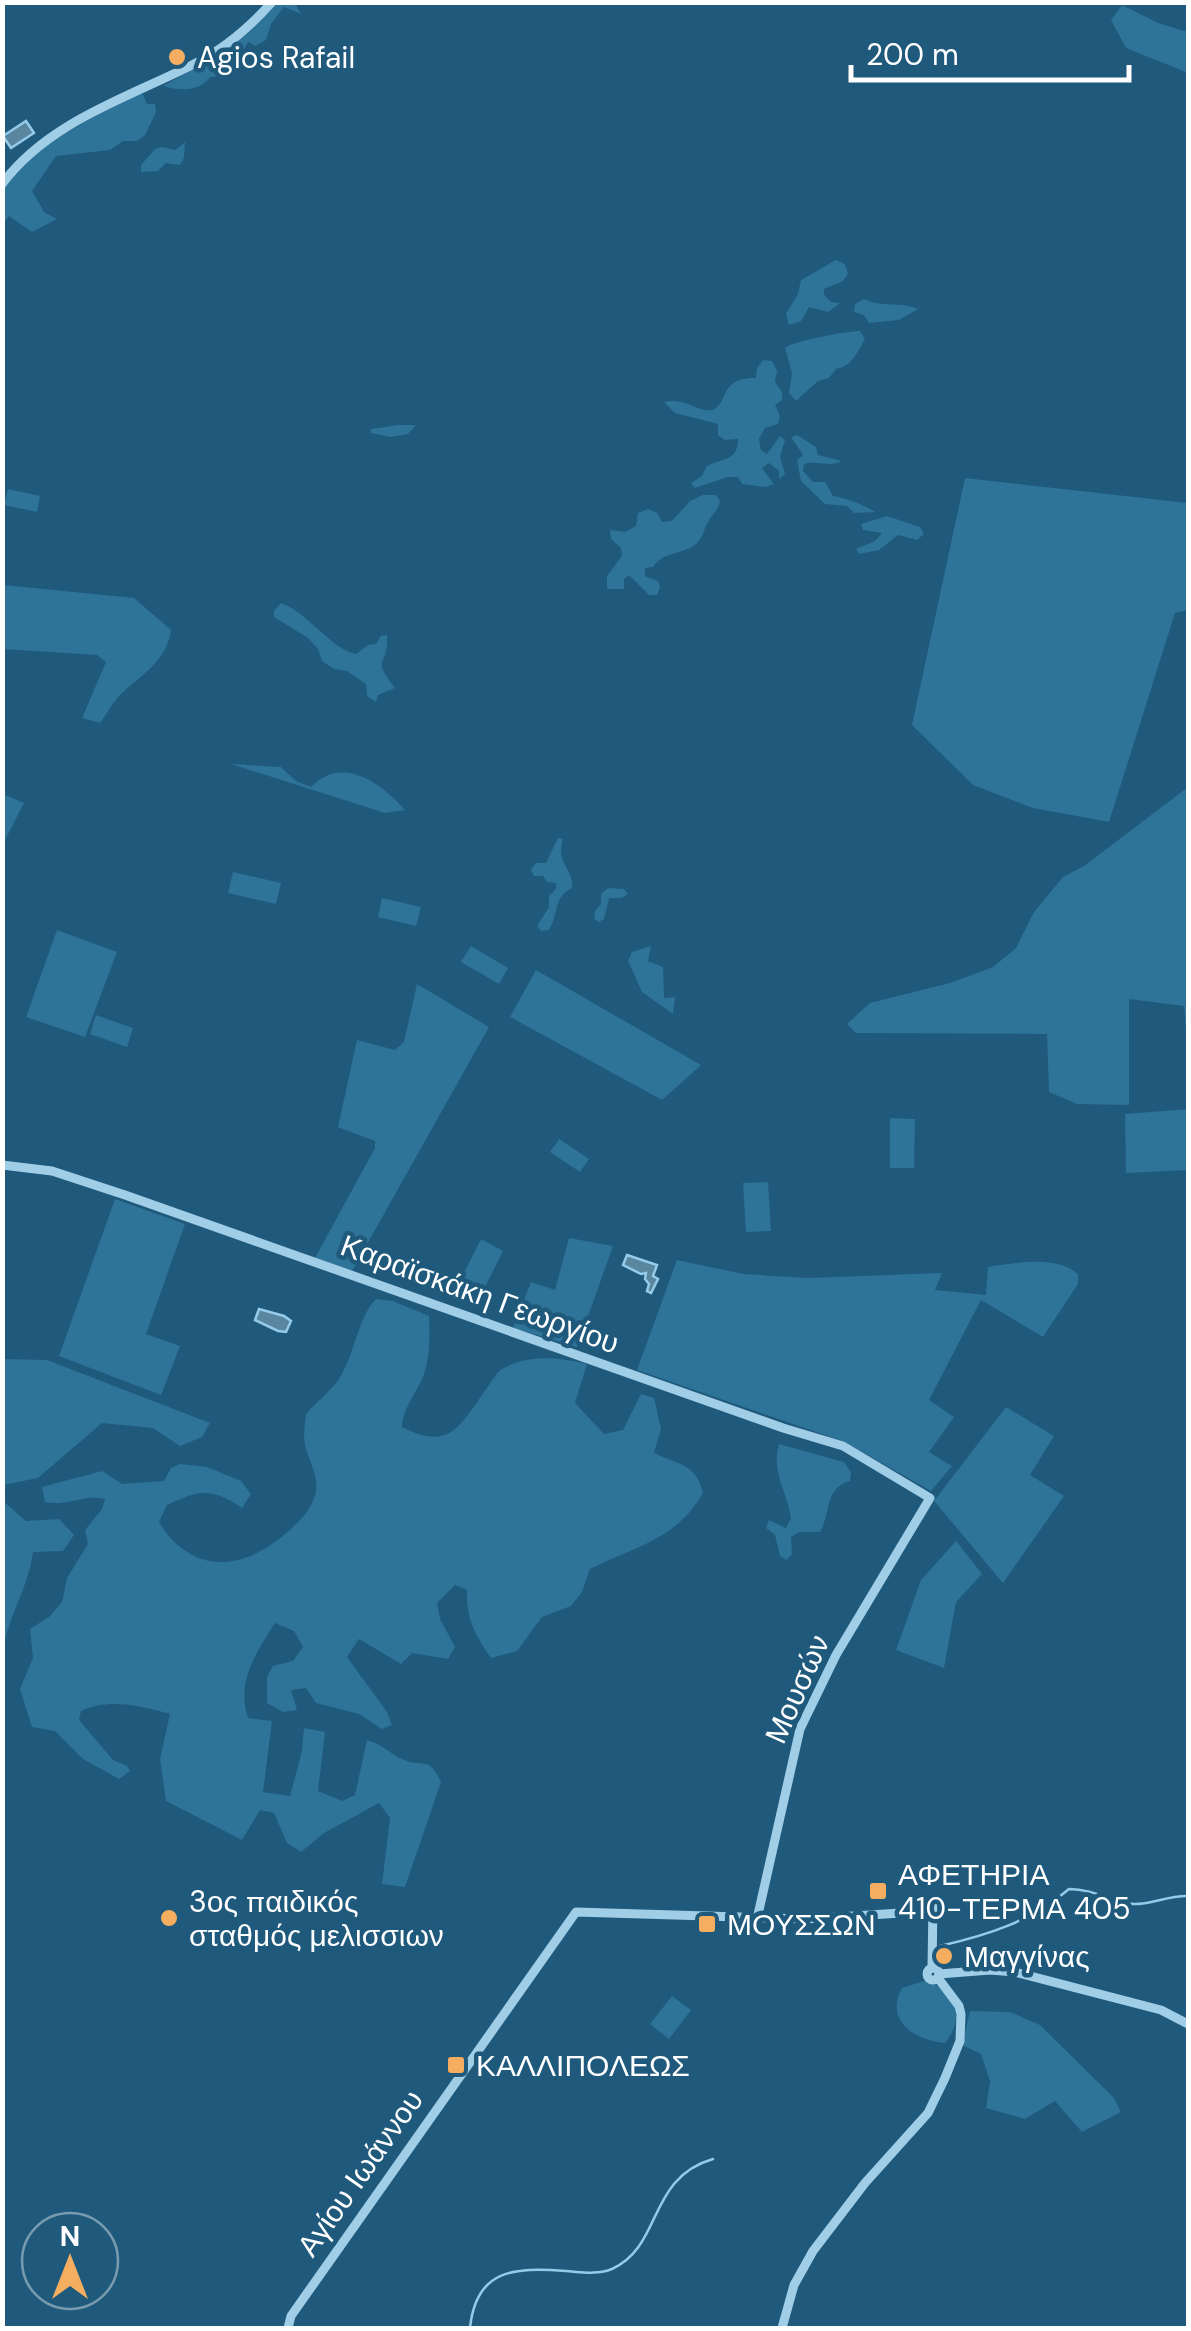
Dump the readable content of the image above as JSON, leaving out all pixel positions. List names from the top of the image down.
{
  "streets": {
    "street": ["Καραϊσκάκη Γεωργίου", "Μουσών", "Αγίου Ιωάννου"]
  },
  "crossings": [
    ["Καραϊσκάκη Γεωργίου", "Μουσών"],
    ["Μουσών", "Αγίου Ιωάννου"]
  ],
  "places": {
    "other": ["Agios Rafail", "3ος παιδικός σταθμός μελισσιων", "Μαγγίνας"],
    "transit": ["ΑΦΕΤΗΡΙΑ 410-ΤΕΡΜΑ 405", "ΜΟΥΣΣΩΝ", "ΚΑΛΛΙΠΟΛΕΩΣ"]
  },
  "scale_bar": "200 m",
  "north": "top"
}
